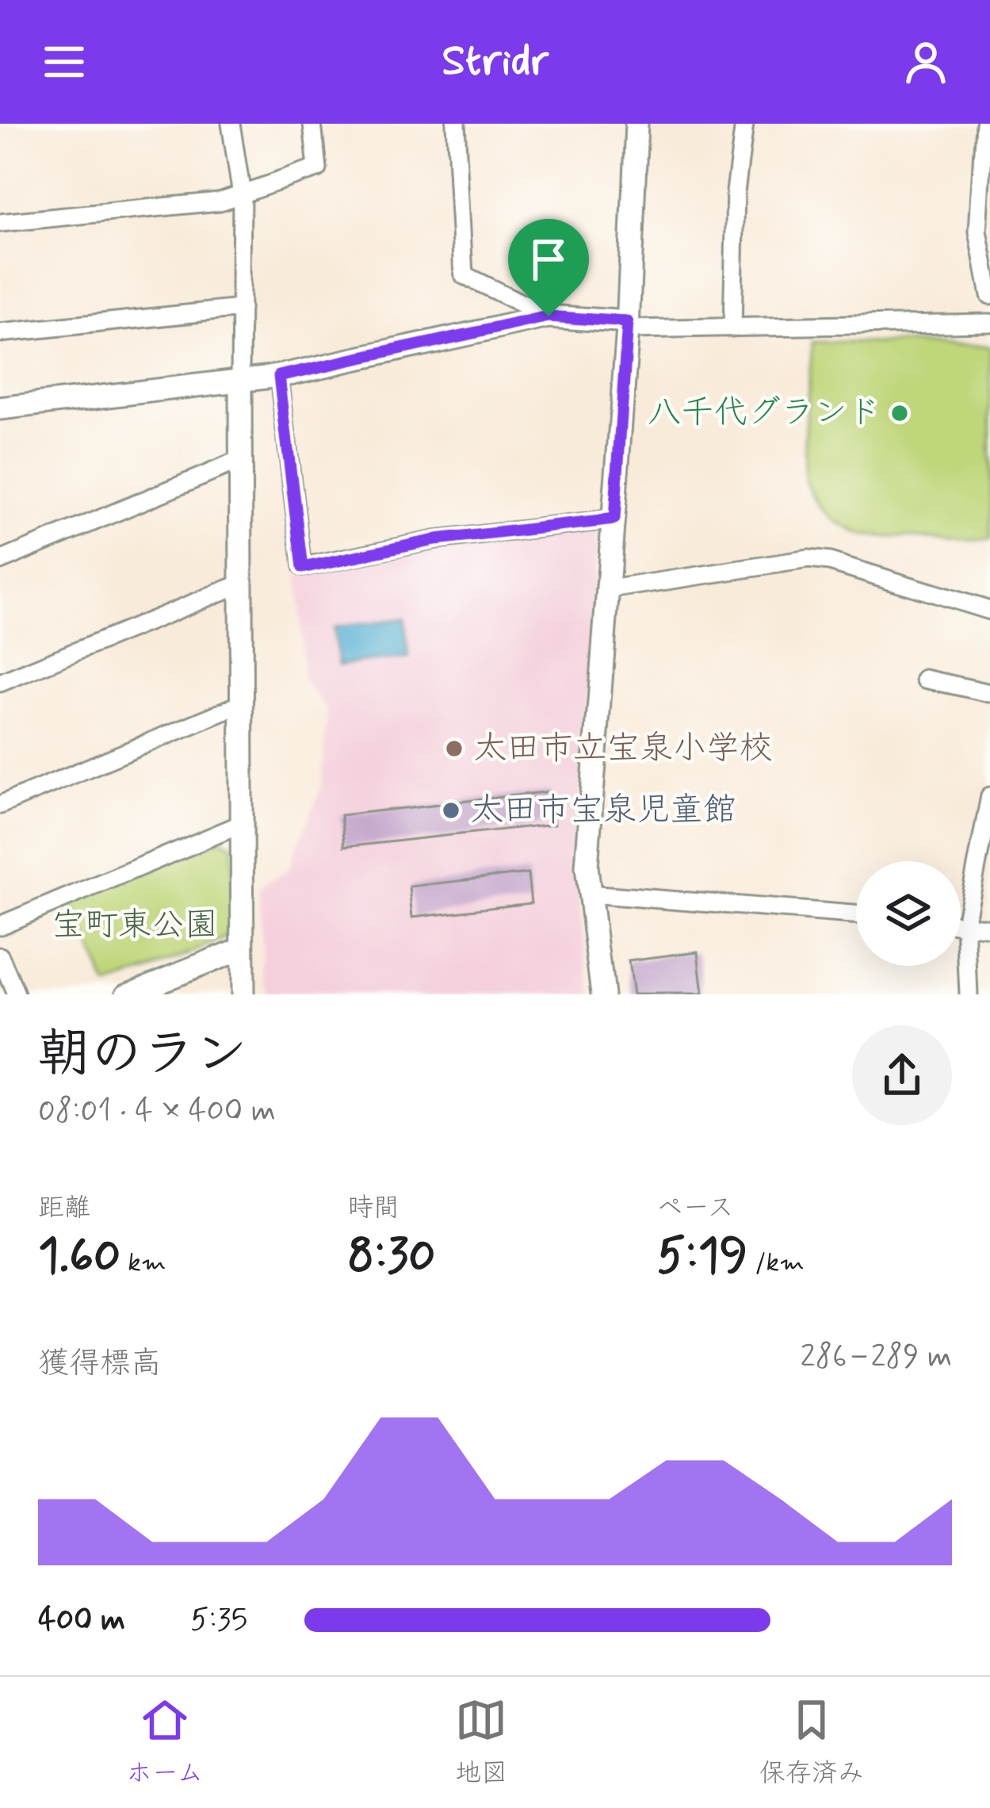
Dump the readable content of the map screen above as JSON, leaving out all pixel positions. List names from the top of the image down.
{
  "parks": ["宝町東公園"],
  "places": ["八千代グランド", "太田市立宝泉小学校", "太田市宝泉児童館"],
  "page": {
    "header": "Stridr",
    "heading": ["朝のラン", "08:01 · 4 × 400 m"],
    "stats": [
      ["距離", "1.60 km"],
      ["時間", "8:30"],
      ["ペース", "5:19 /km"]
    ],
    "chart": ["獲得標高", "286–289 m"],
    "list": [
      {
        "name": "400 m",
        "note": "5:35"
      }
    ],
    "tabs": ["ホーム", "地図", "保存済み"]
  }
}
